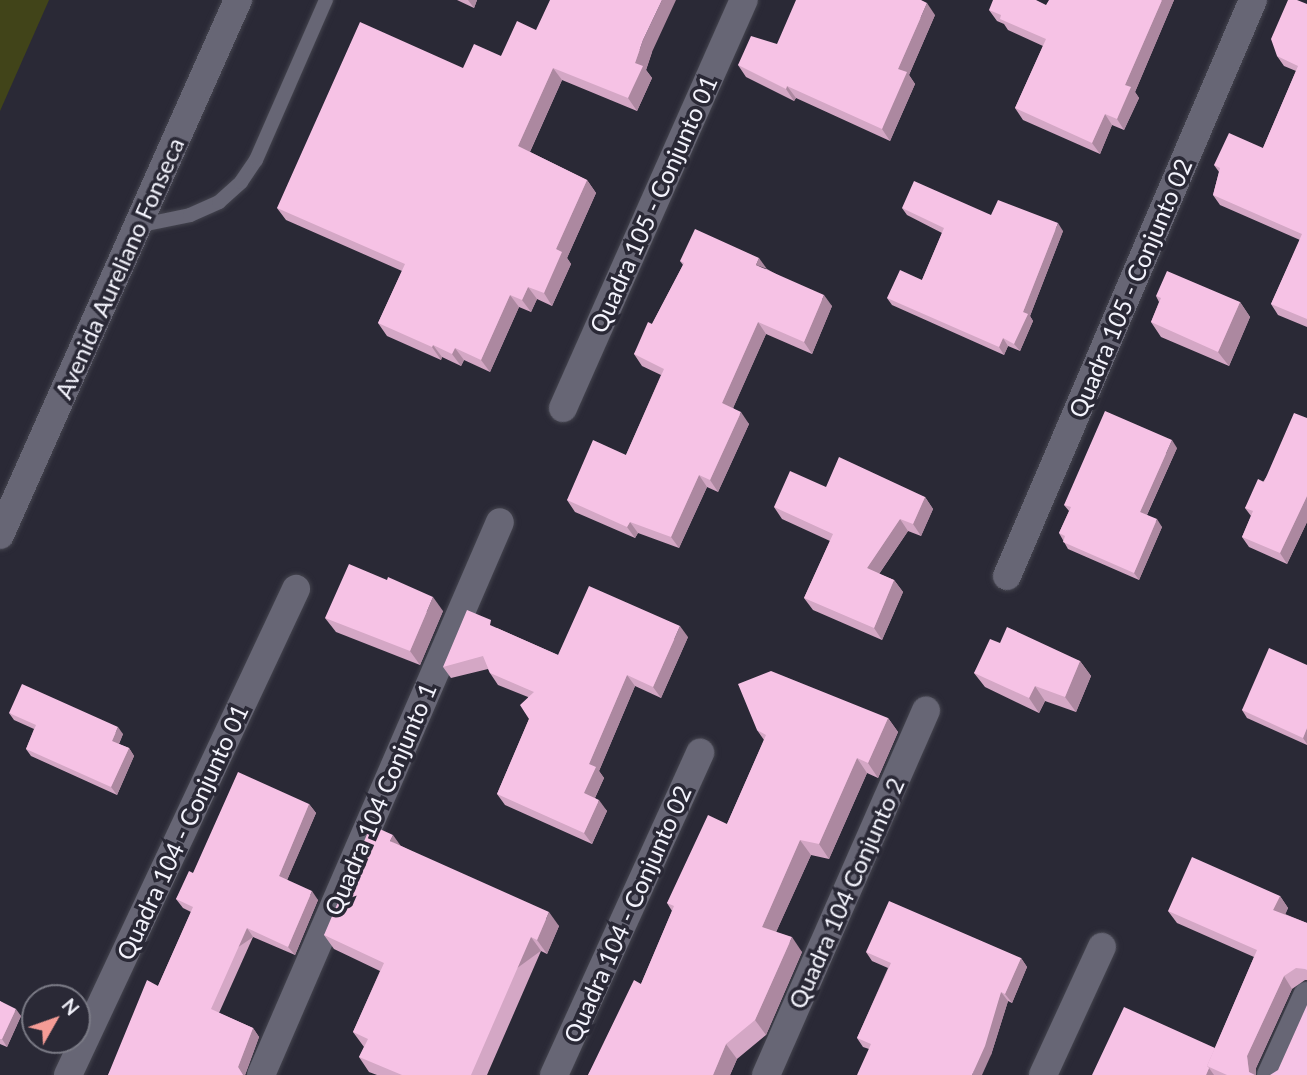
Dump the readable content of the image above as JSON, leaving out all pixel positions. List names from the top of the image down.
{
  "streets": {
    "street": [
      "Quadra 105 - Conjunto 01",
      "Avenida Aureliano Fonseca",
      "Quadra 105 - Conjunto 02",
      "Quadra 104 Conjunto 1",
      "Quadra 104 - Conjunto 01",
      "Quadra 104 Conjunto 2",
      "Quadra 104 - Conjunto 02"
    ]
  },
  "north": "top right"
}
